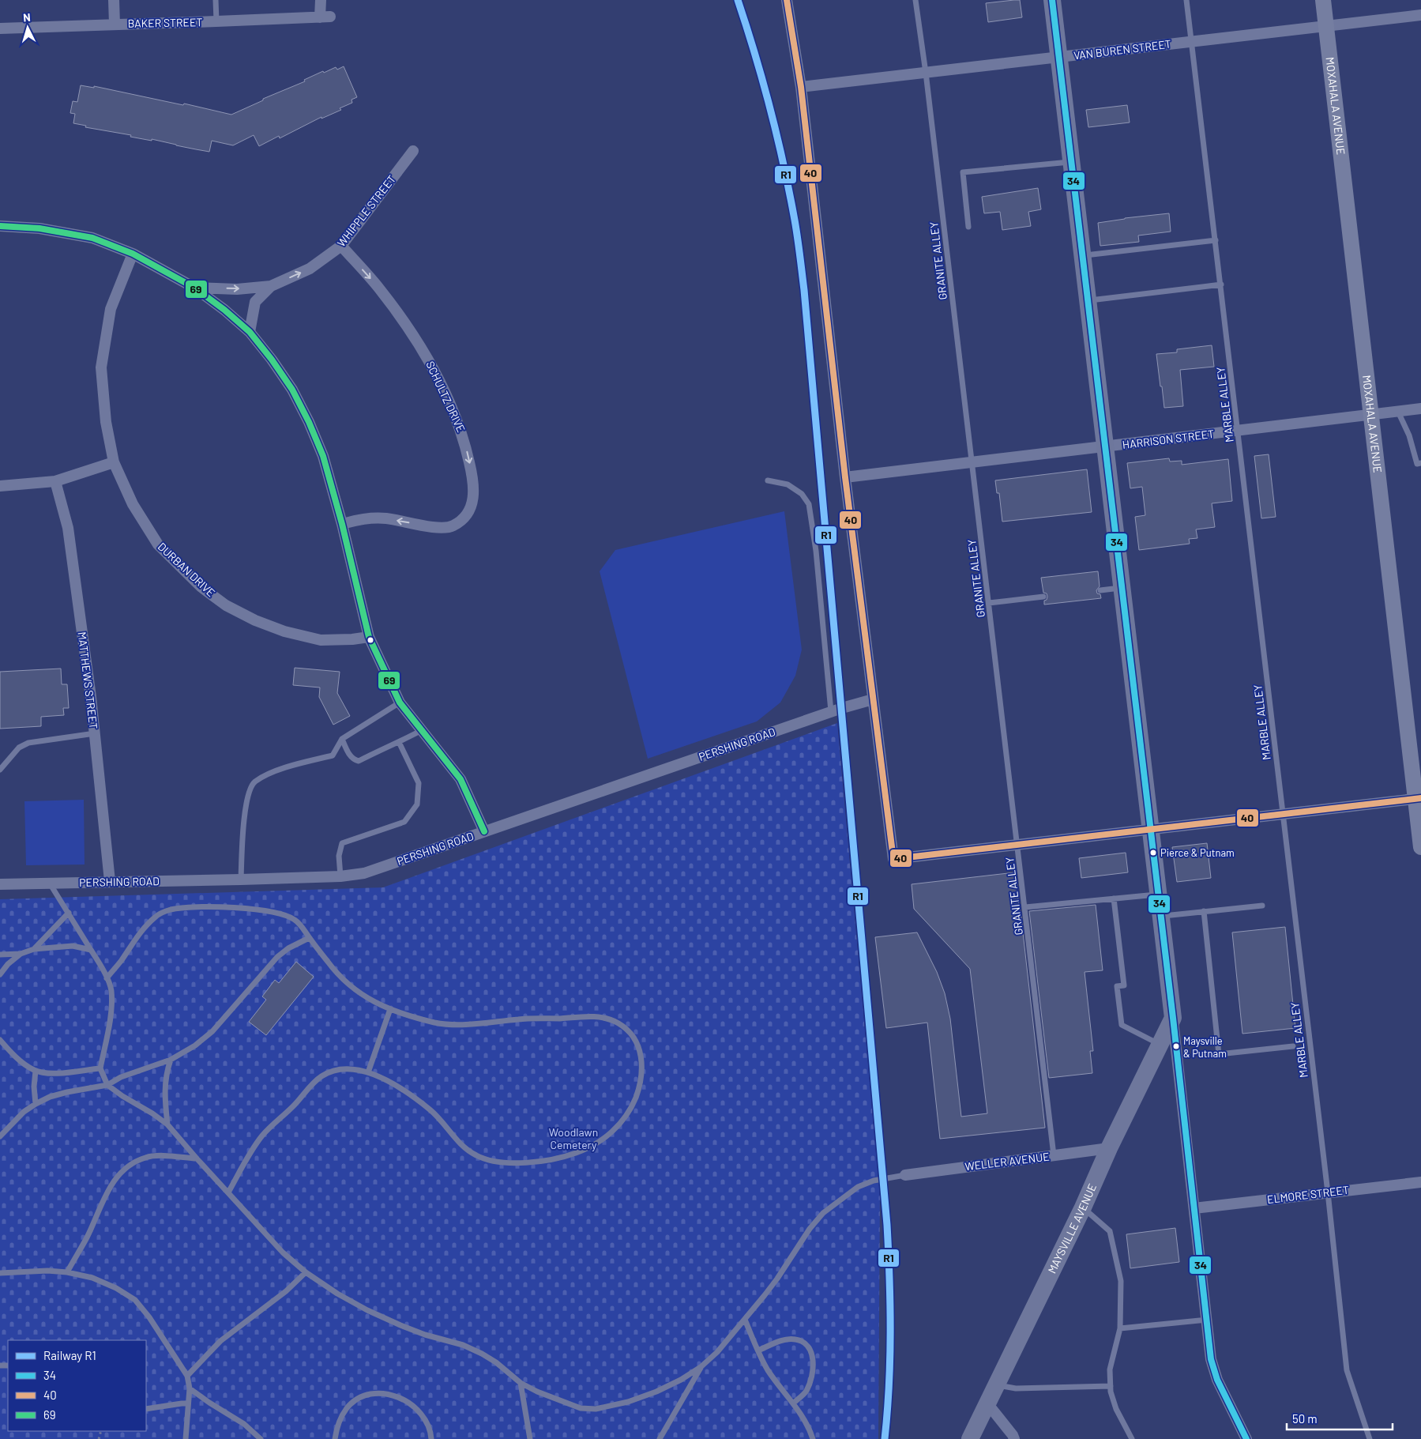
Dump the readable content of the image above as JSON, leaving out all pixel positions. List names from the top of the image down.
{
  "streets": {
    "main road": ["MAYSVILLE AVENUE"],
    "street": [
      "BAKER STREET",
      "VAN BUREN STREET",
      "MOXAHALA AVENUE",
      "WHIPPLE STREET",
      "SCHULTZ DRIVE",
      "HARRISON STREET",
      "DURBAN DRIVE",
      "MATTHEWS STREET",
      "PERSHING ROAD",
      "WELLER AVENUE",
      "ELMORE STREET"
    ],
    "lane": ["GRANITE ALLEY", "MARBLE ALLEY"]
  },
  "crossings": [
    ["VAN BUREN STREET", "MOXAHALA AVENUE"],
    ["VAN BUREN STREET", "GRANITE ALLEY"],
    ["VAN BUREN STREET", "MARBLE ALLEY"],
    ["MOXAHALA AVENUE", "HARRISON STREET"],
    ["WHIPPLE STREET", "SCHULTZ DRIVE"],
    ["GRANITE ALLEY", "HARRISON STREET"],
    ["GRANITE ALLEY", "WELLER AVENUE"],
    ["MARBLE ALLEY", "HARRISON STREET"],
    ["MARBLE ALLEY", "ELMORE STREET"],
    ["MATTHEWS STREET", "PERSHING ROAD"],
    ["WELLER AVENUE", "MAYSVILLE AVENUE"]
  ],
  "one_way": ["WHIPPLE STREET"],
  "parks": ["Woodlawn Cemetery"],
  "places": ["Pierce & Putnam", "Maysville & Putnam"],
  "lines": [
    "rail line R1",
    "transit line 34",
    "transit line 40",
    "transit line 69"
  ],
  "legend": [
    "Railway R1",
    "34",
    "40",
    "69"
  ],
  "scale_bar": "50 m",
  "north": "top"
}
